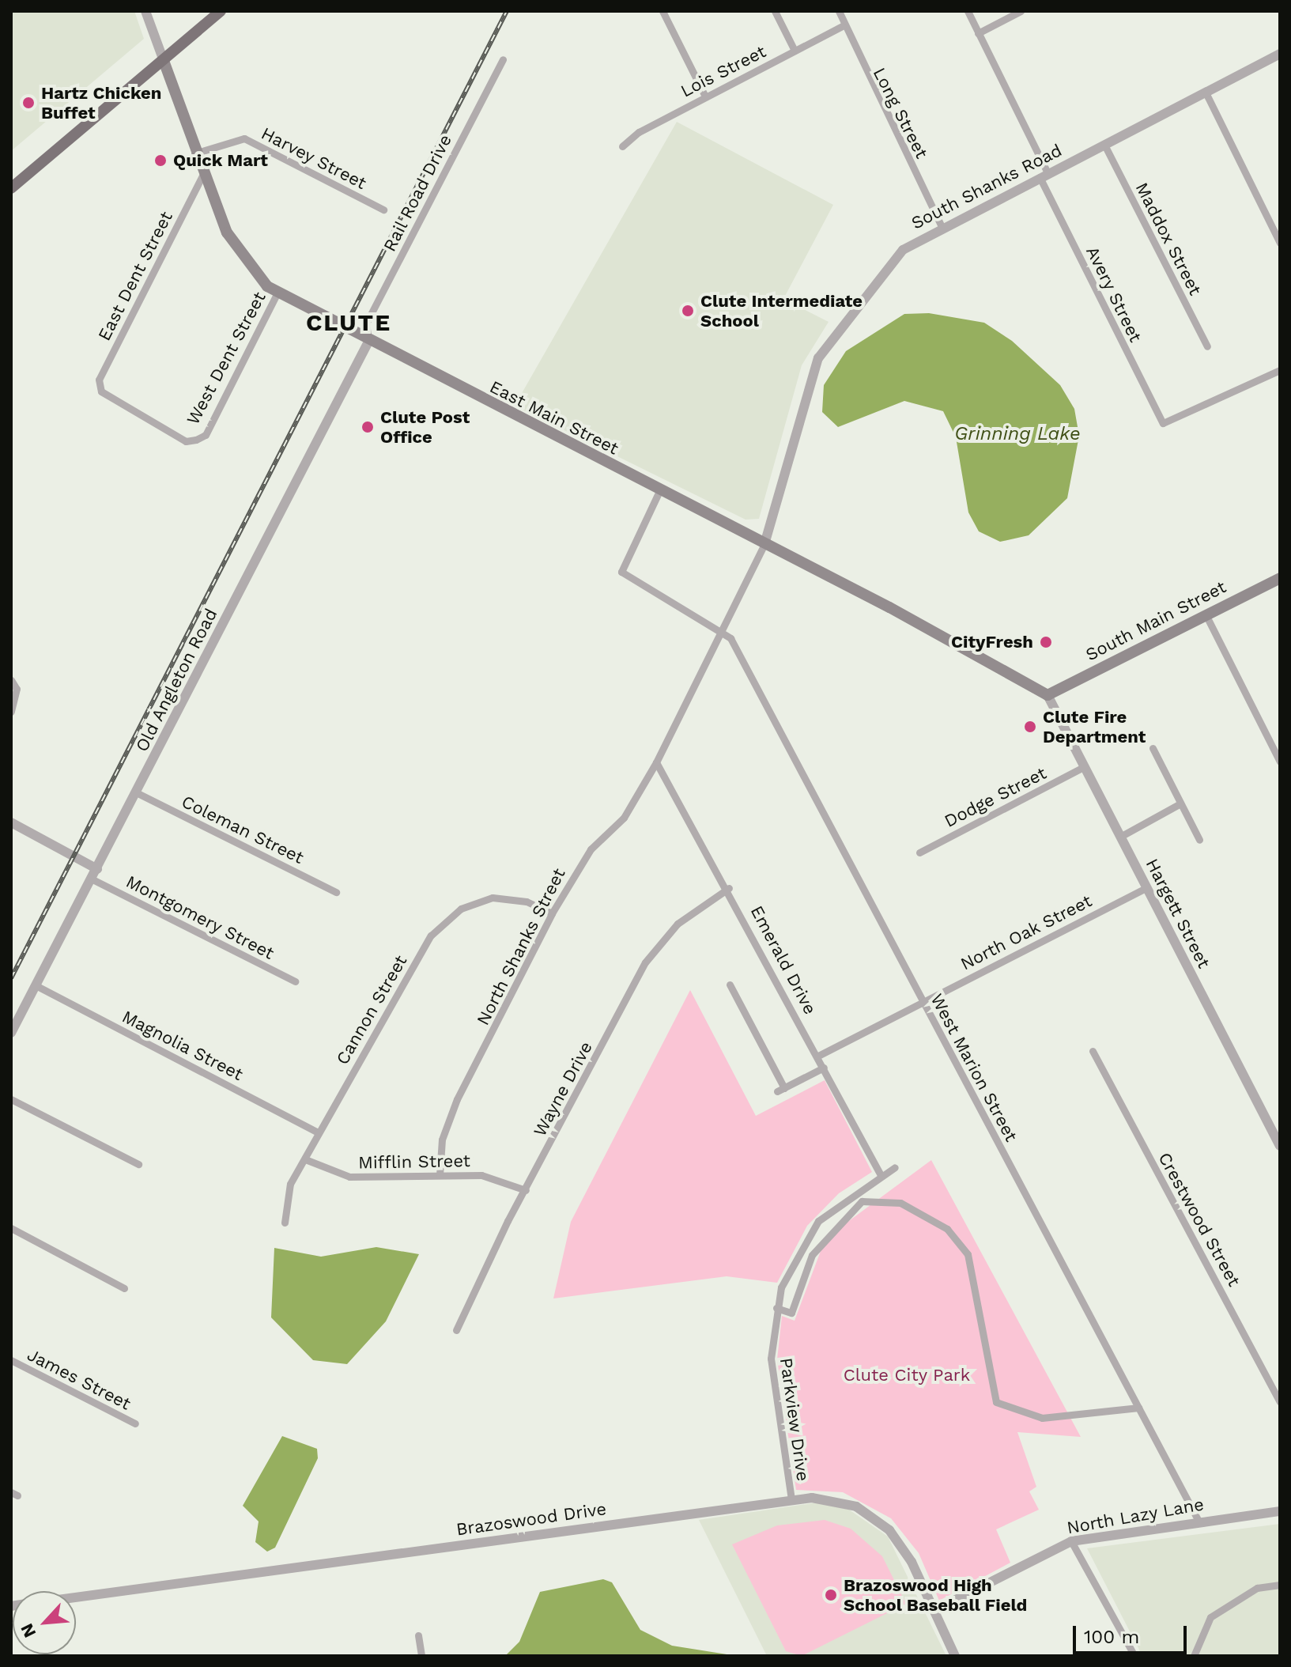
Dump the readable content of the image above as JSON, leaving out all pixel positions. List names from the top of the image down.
{
  "streets": {
    "main road": ["East Main Street", "South Main Street"],
    "street": [
      "Lois Street",
      "Long Street",
      "Harvey Street",
      "South Shanks Road",
      "Rail Road Drive",
      "Maddox Street",
      "East Dent Street",
      "Avery Street",
      "West Dent Street",
      "Old Angleton Road",
      "Dodge Street",
      "Coleman Street",
      "Hargett Street",
      "Montgomery Street",
      "North Oak Street",
      "North Shanks Street",
      "Emerald Drive",
      "Cannon Street",
      "Magnolia Street",
      "West Marion Street",
      "Wayne Drive",
      "Mifflin Street",
      "Crestwood Street",
      "James Street",
      "Parkview Drive",
      "North Lazy Lane",
      "Brazoswood Drive"
    ]
  },
  "crossings": [
    ["Lois Street", "Long Street"],
    ["Long Street", "South Shanks Road"],
    ["Harvey Street", "East Main Street"],
    ["South Shanks Road", "Maddox Street"],
    ["South Shanks Road", "Avery Street"],
    ["South Shanks Road", "East Main Street"],
    ["South Shanks Road", "North Shanks Street"],
    ["Rail Road Drive", "East Main Street"],
    ["Rail Road Drive", "Old Angleton Road"],
    ["East Dent Street", "West Dent Street"],
    ["East Dent Street", "East Main Street"],
    ["West Dent Street", "East Main Street"],
    ["East Main Street", "South Main Street"],
    ["East Main Street", "Old Angleton Road"],
    ["East Main Street", "Hargett Street"],
    ["East Main Street", "North Shanks Street"],
    ["South Main Street", "Hargett Street"],
    ["Old Angleton Road", "Coleman Street"],
    ["Old Angleton Road", "Montgomery Street"],
    ["Old Angleton Road", "Magnolia Street"],
    ["Dodge Street", "Hargett Street"],
    ["Hargett Street", "North Oak Street"],
    ["North Oak Street", "Emerald Drive"],
    ["North Oak Street", "West Marion Street"],
    ["North Shanks Street", "Emerald Drive"],
    ["North Shanks Street", "Cannon Street"],
    ["North Shanks Street", "West Marion Street"],
    ["North Shanks Street", "Mifflin Street"],
    ["Emerald Drive", "Wayne Drive"],
    ["Emerald Drive", "Parkview Drive"],
    ["Cannon Street", "Magnolia Street"],
    ["Cannon Street", "Mifflin Street"],
    ["West Marion Street", "North Lazy Lane"],
    ["Wayne Drive", "Mifflin Street"],
    ["Parkview Drive", "Brazoswood Drive"],
    ["North Lazy Lane", "Brazoswood Drive"]
  ],
  "districts": ["CLUTE"],
  "water": ["Grinning Lake"],
  "parks": ["Clute City Park"],
  "places": [
    "Hartz Chicken Buffet",
    "Quick Mart",
    "Clute Intermediate School",
    "Clute Post Office",
    "CityFresh",
    "Clute Fire Department",
    "Brazoswood High School Baseball Field"
  ],
  "scale_bar": "100 m",
  "north": "bottom left"
}
